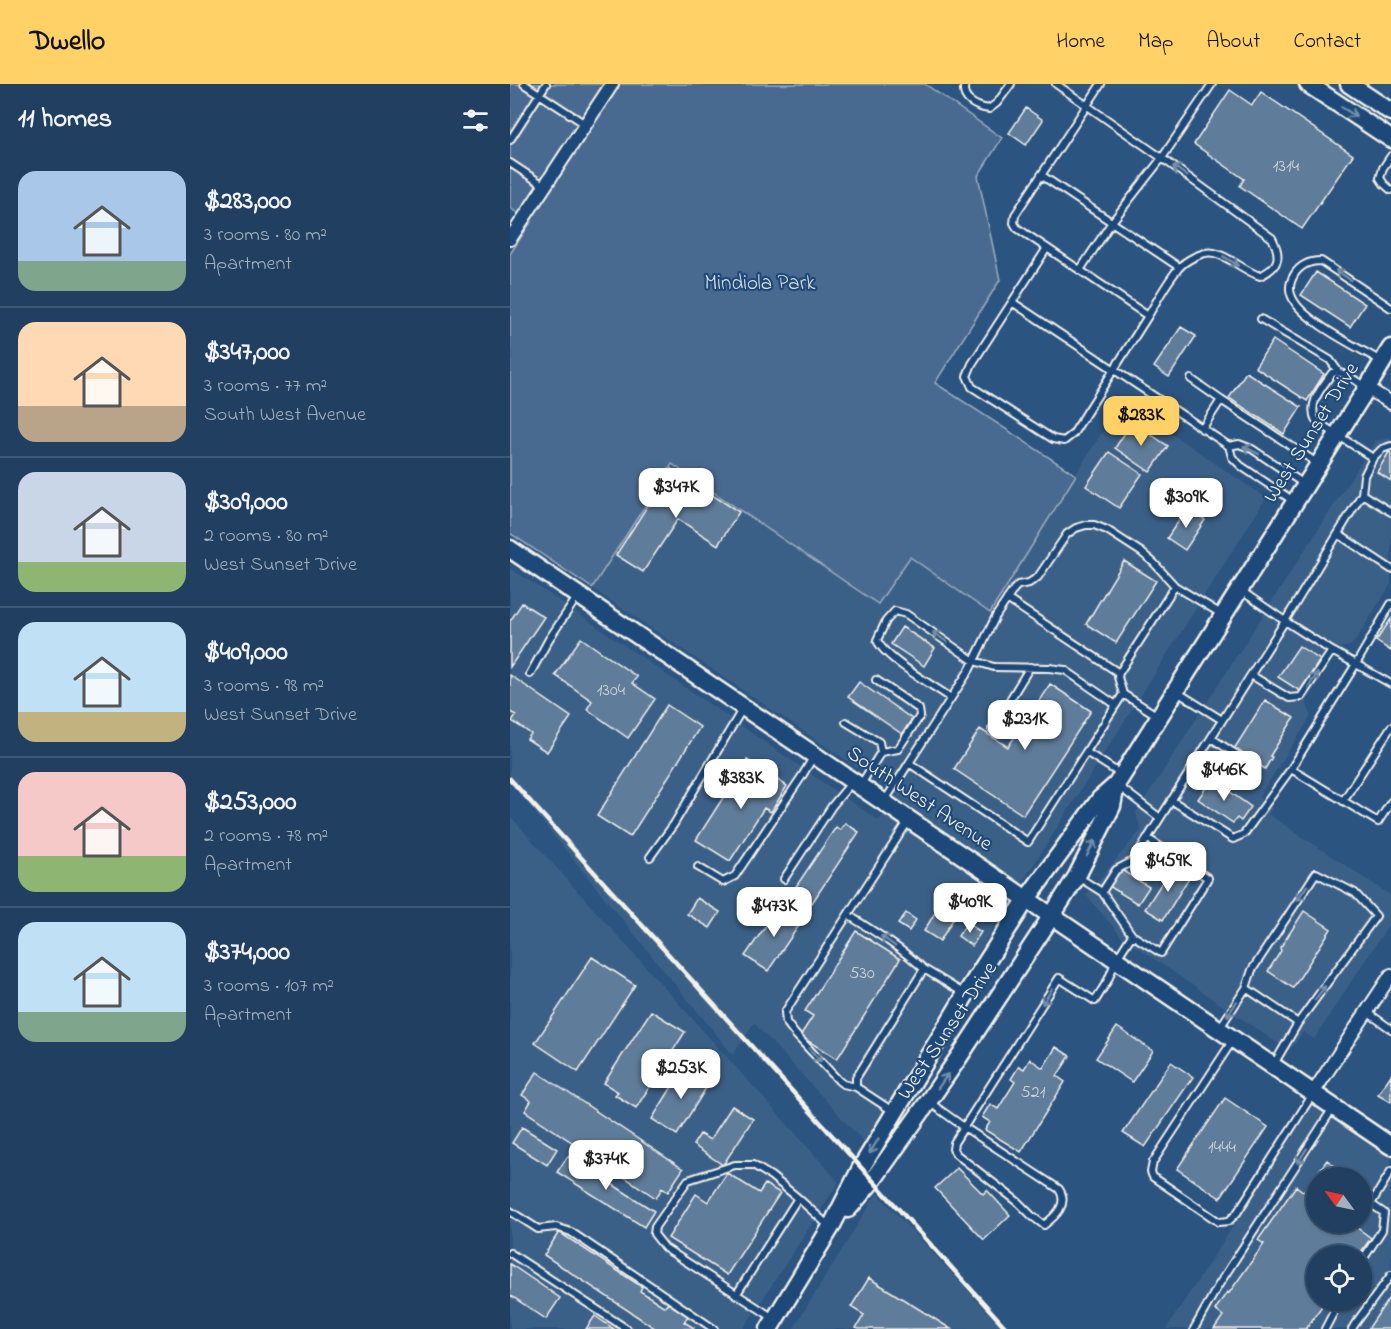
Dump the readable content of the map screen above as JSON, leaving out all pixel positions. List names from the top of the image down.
{
  "streets": {
    "main road": ["West Sunset Drive", "South West Avenue"]
  },
  "crossings": [
    ["West Sunset Drive", "South West Avenue"]
  ],
  "parks": ["Mindiola Park"],
  "house_numbers": [
    "1314",
    "1304",
    "530",
    "521",
    "1444"
  ],
  "north": "top left",
  "page": {
    "header": "Dwello",
    "nav": [
      "Home",
      "Map",
      "About",
      "Contact"
    ],
    "heading": "11 homes",
    "list": [
      {
        "name": "$283,000",
        "note": "3 rooms · 80 m² · Apartment"
      },
      {
        "name": "$347,000",
        "note": "3 rooms · 77 m² · South West Avenue"
      },
      {
        "name": "$309,000",
        "note": "2 rooms · 80 m² · West Sunset Drive"
      },
      {
        "name": "$409,000",
        "note": "3 rooms · 98 m² · West Sunset Drive"
      },
      {
        "name": "$253,000",
        "note": "2 rooms · 78 m² · Apartment"
      },
      {
        "name": "$374,000",
        "note": "3 rooms · 107 m² · Apartment"
      }
    ],
    "price": [
      "$283K",
      "$347K",
      "$309K",
      "$231K",
      "$446K",
      "$383K",
      "$459K",
      "$409K",
      "$473K",
      "$253K",
      "$374K"
    ]
  }
}
